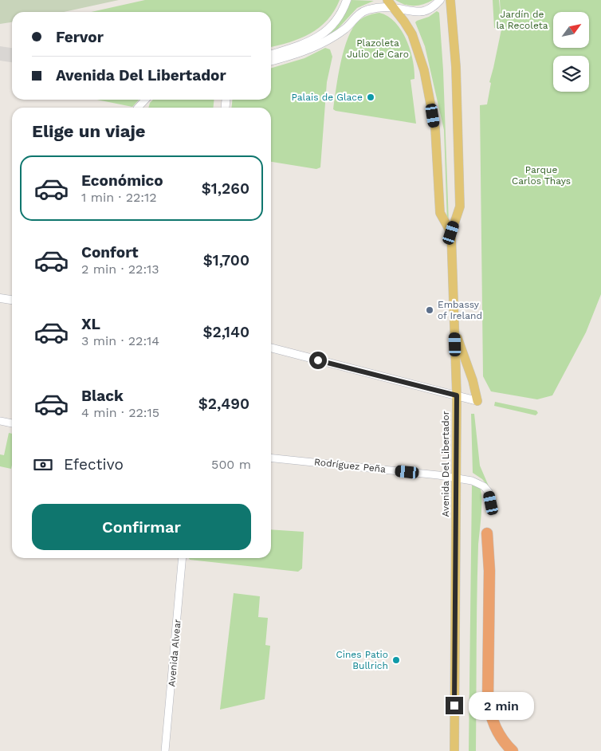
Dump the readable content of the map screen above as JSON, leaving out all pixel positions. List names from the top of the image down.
{
  "streets": {
    "main road": ["Avenida Del Libertador"],
    "street": ["Rodríguez Peña", "Avenida Alvear"]
  },
  "crossings": [
    ["Avenida Del Libertador", "Rodríguez Peña"]
  ],
  "parks": ["Jardín de la Recoleta", "Plazoleta Julio de Caro", "Parque Carlos Thays"],
  "places": ["Palais de Glace", "Embassy of Ireland", "Cines Patio Bullrich"],
  "north": "top right",
  "page": {
    "banner": ["Fervor", "Avenida Del Libertador"],
    "heading": "Elige un viaje",
    "list": [
      {
        "name": "Económico",
        "note": "1 min · 22:12",
        "value": "$1,260"
      },
      {
        "name": "Confort",
        "note": "2 min · 22:13",
        "value": "$1,700"
      },
      {
        "name": "XL",
        "note": "3 min · 22:14",
        "value": "$2,140"
      },
      {
        "name": "Black",
        "note": "4 min · 22:15",
        "value": "$2,490"
      }
    ],
    "pay": ["Efectivo", "500 m"],
    "buttons": "Confirmar",
    "bubble": "2 min"
  }
}
